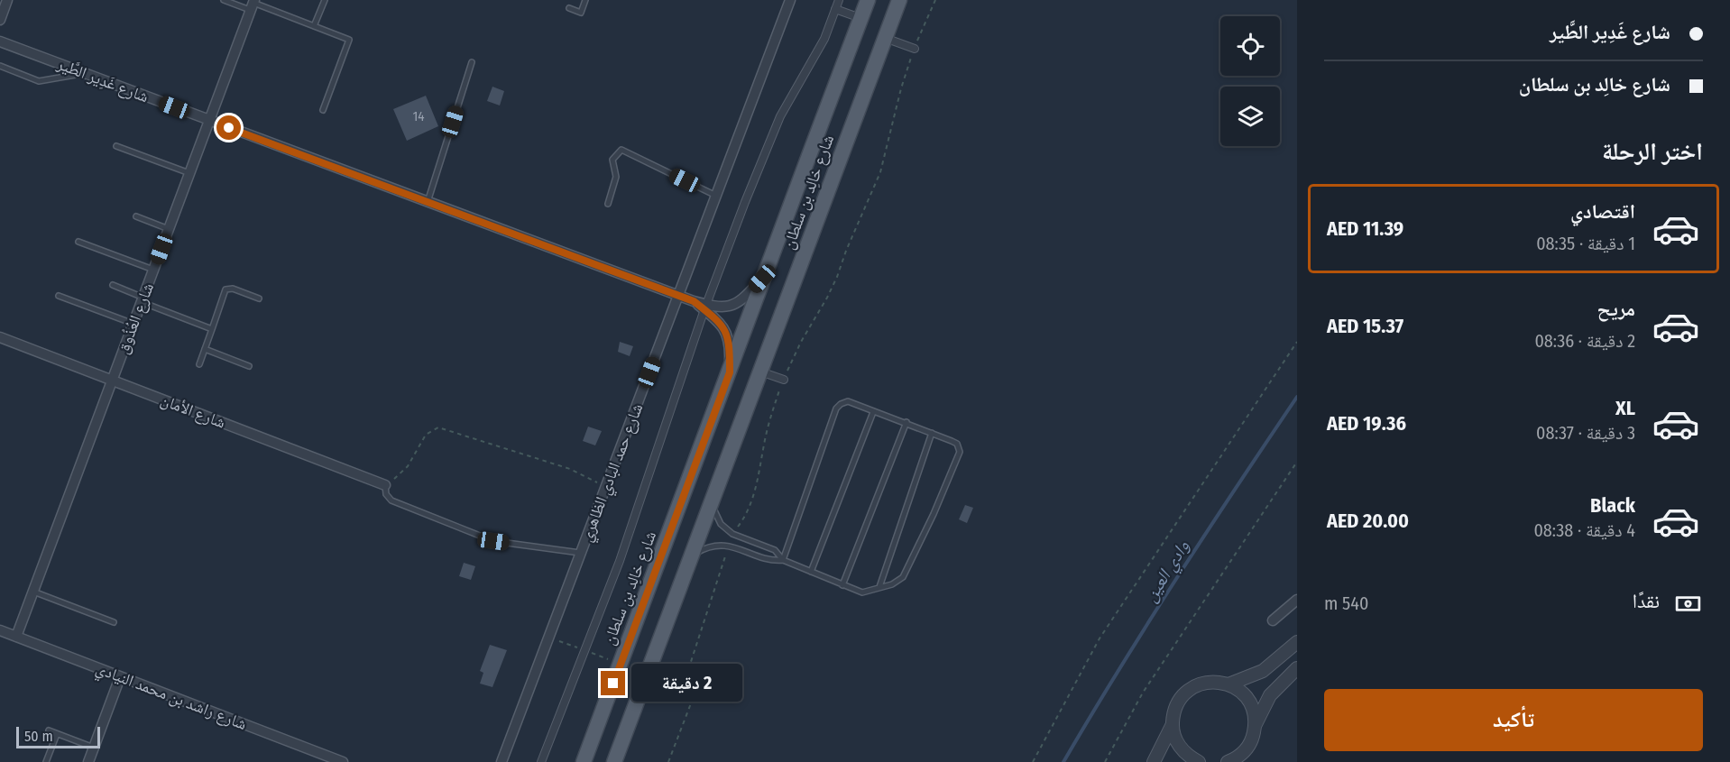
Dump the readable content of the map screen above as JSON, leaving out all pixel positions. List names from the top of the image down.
{
  "streets": {
    "main road": ["شارع خالِد بن سلطان"],
    "street": [
      "شارع غَدِير الطَّير",
      "شارع العُذُوق",
      "شارع الأمان",
      "شارع حمد البادي الظاهري",
      "شارع راشد بن محمد النيادي"
    ]
  },
  "crossings": [
    ["شارع غَدِير الطَّير", "شارع خالِد بن سلطان"],
    ["شارع غَدِير الطَّير", "شارع العُذُوق"],
    ["شارع غَدِير الطَّير", "شارع حمد البادي الظاهري"],
    ["شارع العُذُوق", "شارع الأمان"],
    ["شارع العُذُوق", "شارع راشد بن محمد النيادي"]
  ],
  "water": ["وادي العين"],
  "house_numbers": ["14"],
  "scale_bar": "50 m",
  "page": {
    "banner": ["شارع غَدِير الطَّير", "شارع خالِد بن سلطان"],
    "heading": "اختر الرحلة",
    "list": [
      {
        "name": "اقتصادي",
        "note": "1 دقيقة · 08:35",
        "value": "AED 11.39"
      },
      {
        "name": "مريح",
        "note": "2 دقيقة · 08:36",
        "value": "AED 15.37"
      },
      {
        "name": "XL",
        "note": "3 دقيقة · 08:37",
        "value": "AED 19.36"
      },
      {
        "name": "Black",
        "note": "4 دقيقة · 08:38",
        "value": "AED 20.00"
      }
    ],
    "pay": ["نقدًا", "540 m"],
    "bubble": "2 دقيقة",
    "buttons": "تأكيد",
    "scale": "50 m"
  }
}
